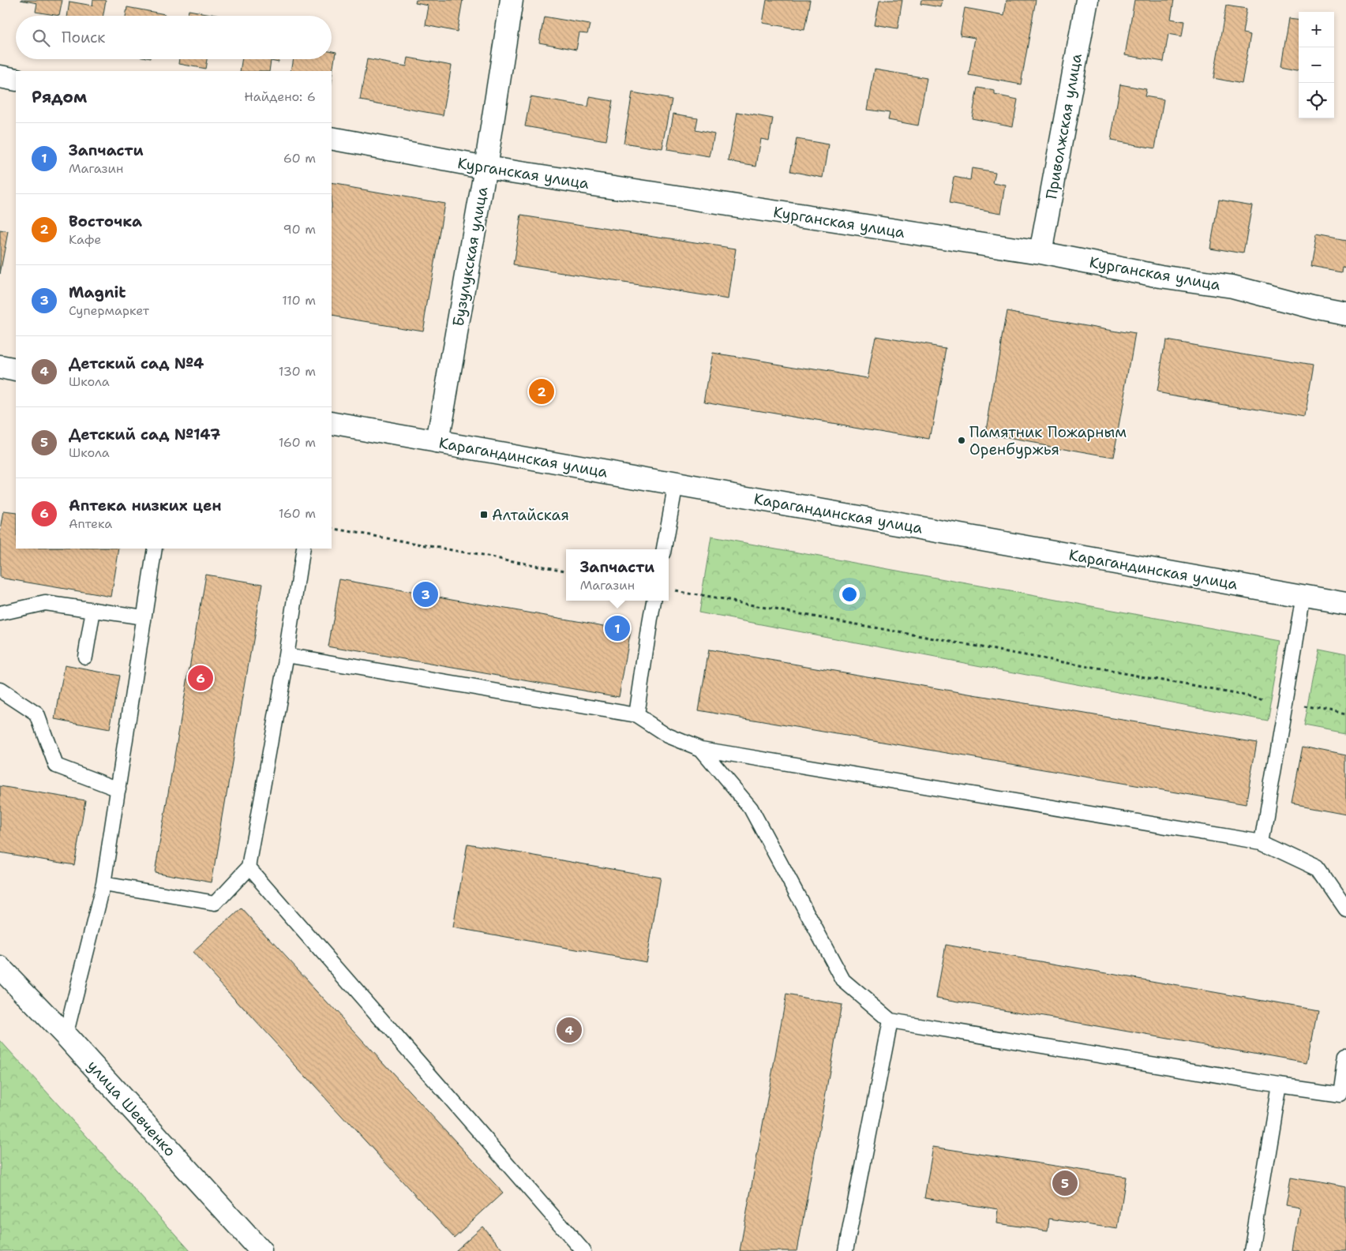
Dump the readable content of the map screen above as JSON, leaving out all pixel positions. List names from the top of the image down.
{
  "streets": {
    "street": [
      "Приволжская улица",
      "Курганская улица",
      "Бузулукская улица",
      "Карагандинская улица",
      "улица Шевченко"
    ]
  },
  "crossings": [
    ["Приволжская улица", "Курганская улица"],
    ["Курганская улица", "Бузулукская улица"],
    ["Бузулукская улица", "Карагандинская улица"]
  ],
  "places": {
    "other": ["Памятник Пожарным Оренбуржья"],
    "transit": ["Алтайская"]
  },
  "page": {
    "map_buttons": ["+", "−"],
    "search": "Поиск",
    "heading": ["Рядом", "Найдено: 6"],
    "list": [
      {
        "mark": "1",
        "name": "Запчасти",
        "note": "Магазин",
        "value": "60 m"
      },
      {
        "mark": "2",
        "name": "Восточка",
        "note": "Кафе",
        "value": "90 m"
      },
      {
        "mark": "3",
        "name": "Magnit",
        "note": "Супермаркет",
        "value": "110 m"
      },
      {
        "mark": "4",
        "name": "Детский сад №4",
        "note": "Школа",
        "value": "130 m"
      },
      {
        "mark": "5",
        "name": "Детский сад №147",
        "note": "Школа",
        "value": "160 m"
      },
      {
        "mark": "6",
        "name": "Аптека низких цен",
        "note": "Аптека",
        "value": "160 m"
      }
    ],
    "pins": [
      "2",
      "3",
      "1",
      "6",
      "4",
      "5"
    ],
    "popup": ["Запчасти", "Магазин"]
  }
}
